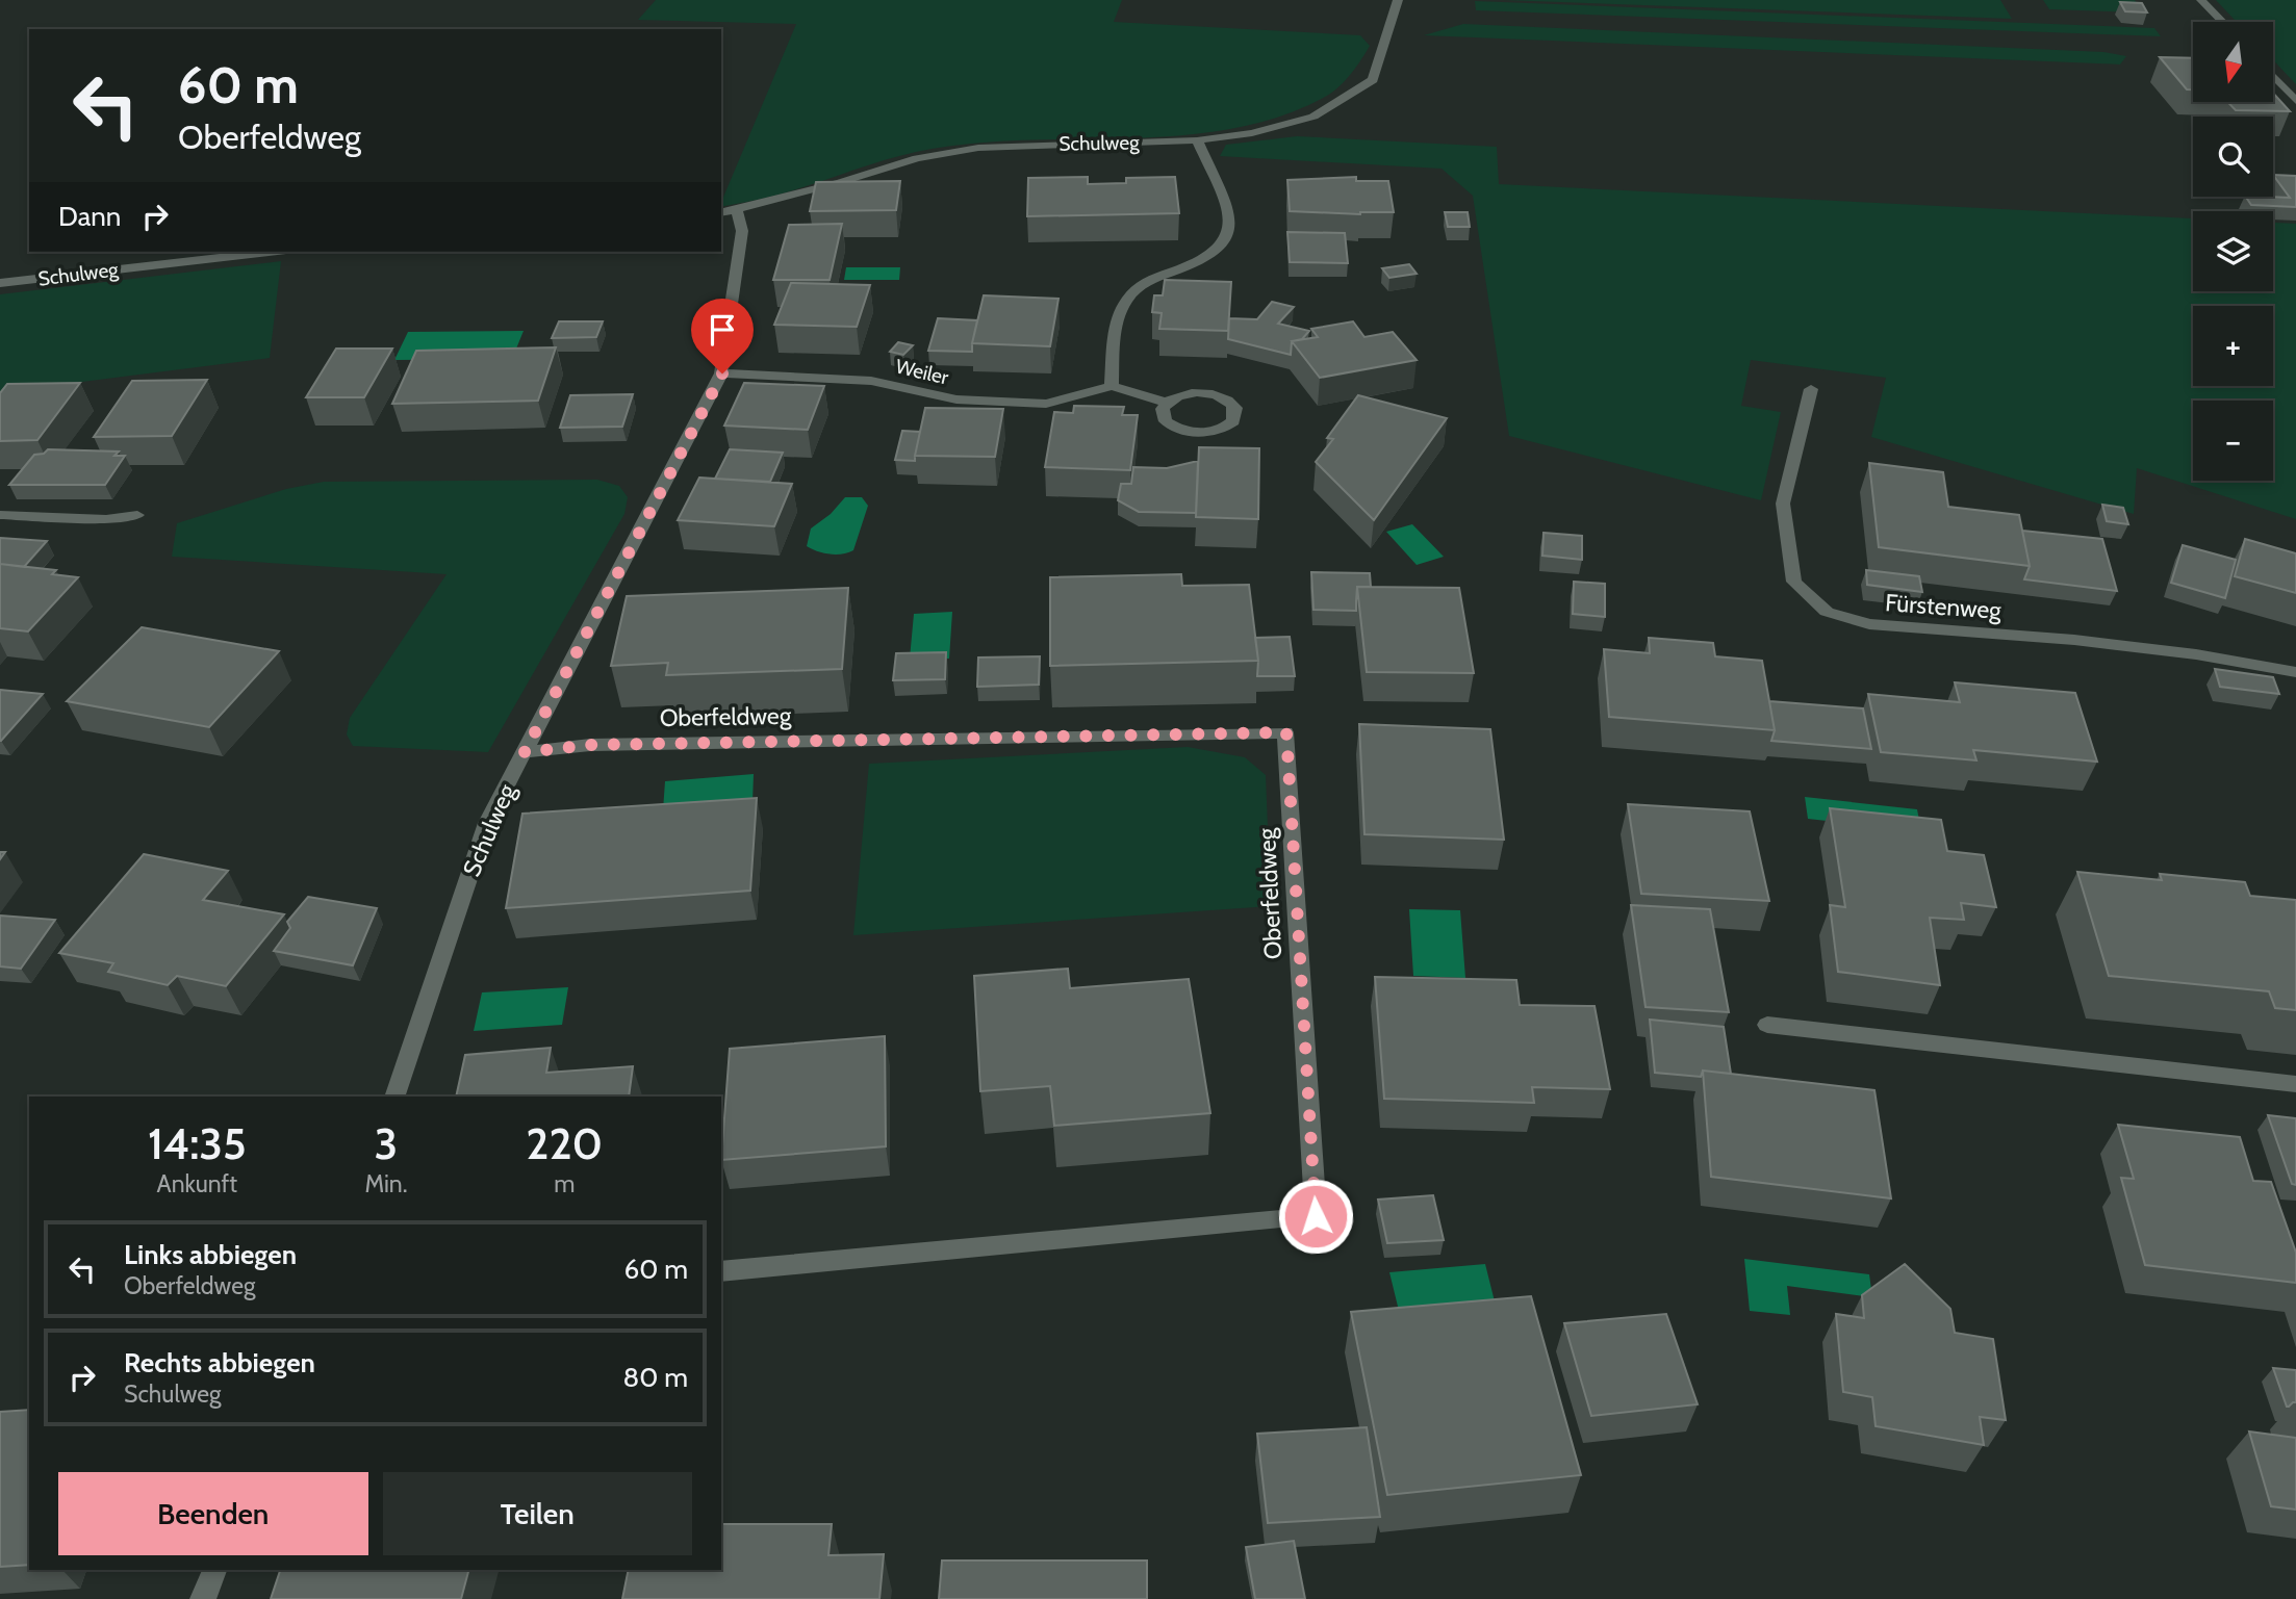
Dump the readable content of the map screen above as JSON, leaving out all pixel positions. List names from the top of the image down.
{
  "streets": {
    "street": [
      "Schulweg",
      "Weiler",
      "Fürstenweg",
      "Oberfeldweg"
    ]
  },
  "crossings": [
    ["Schulweg", "Weiler"],
    ["Schulweg", "Oberfeldweg"]
  ],
  "north": "bottom",
  "page": {
    "map_buttons": ["+", "−"],
    "turn": ["60 m", "Oberfeldweg"],
    "then": "Dann",
    "eta": [
      "14:35",
      "Ankunft",
      "3",
      "Min.",
      "220",
      "m"
    ],
    "list": [
      {
        "name": "Links abbiegen",
        "note": "Oberfeldweg",
        "value": "60 m"
      },
      {
        "name": "Rechts abbiegen",
        "note": "Schulweg",
        "value": "80 m"
      }
    ],
    "buttons": ["Beenden", "Teilen"]
  }
}
